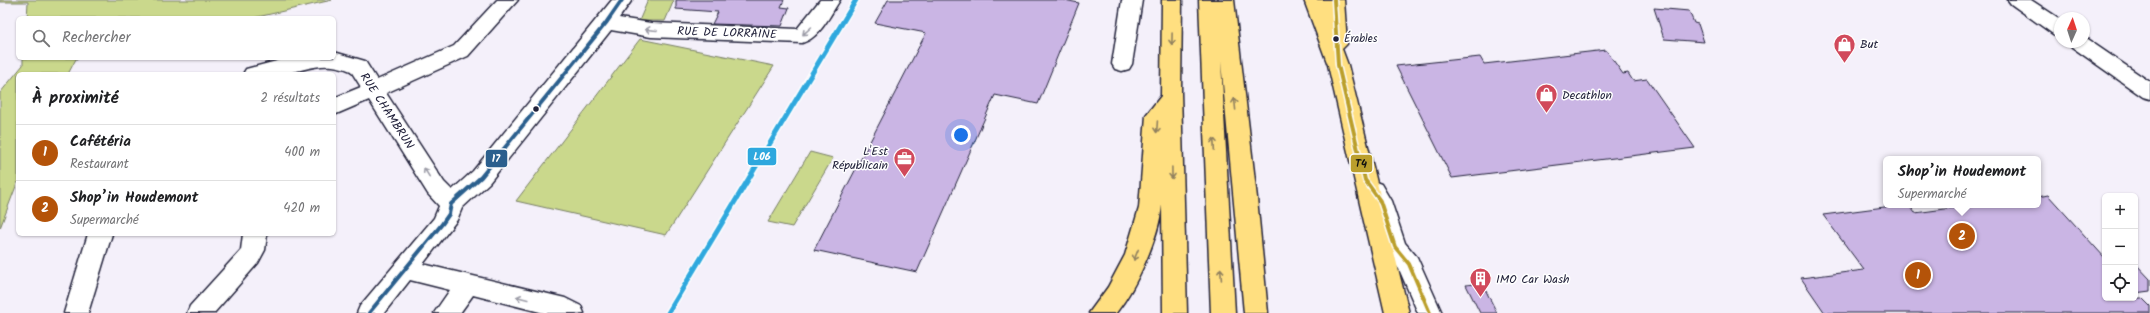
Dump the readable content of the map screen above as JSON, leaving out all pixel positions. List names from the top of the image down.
{
  "streets": {
    "street": ["RUE DE LORRAINE", "RUE CHAMBRUN"]
  },
  "one_way": ["RUE DE LORRAINE", "RUE CHAMBRUN"],
  "places": {
    "other": ["Érables"],
    "shop": ["But", "Decathlon"],
    "office": ["L'Est Républicain"],
    "building": ["IMO Car Wash"]
  },
  "lines": ["transit line L06", "transit line 17", "transit line T4"],
  "north": "top",
  "page": {
    "search": "Rechercher",
    "heading": ["À proximité", "2 résultats"],
    "list": [
      {
        "mark": "1",
        "name": "Cafétéria",
        "note": "Restaurant",
        "value": "400 m"
      },
      {
        "mark": "2",
        "name": "Shop’in Houdemont",
        "note": "Supermarché",
        "value": "420 m"
      }
    ],
    "popup": ["Shop’in Houdemont", "Supermarché"],
    "map_buttons": ["+", "−"],
    "pins": ["2", "1"]
  }
}
